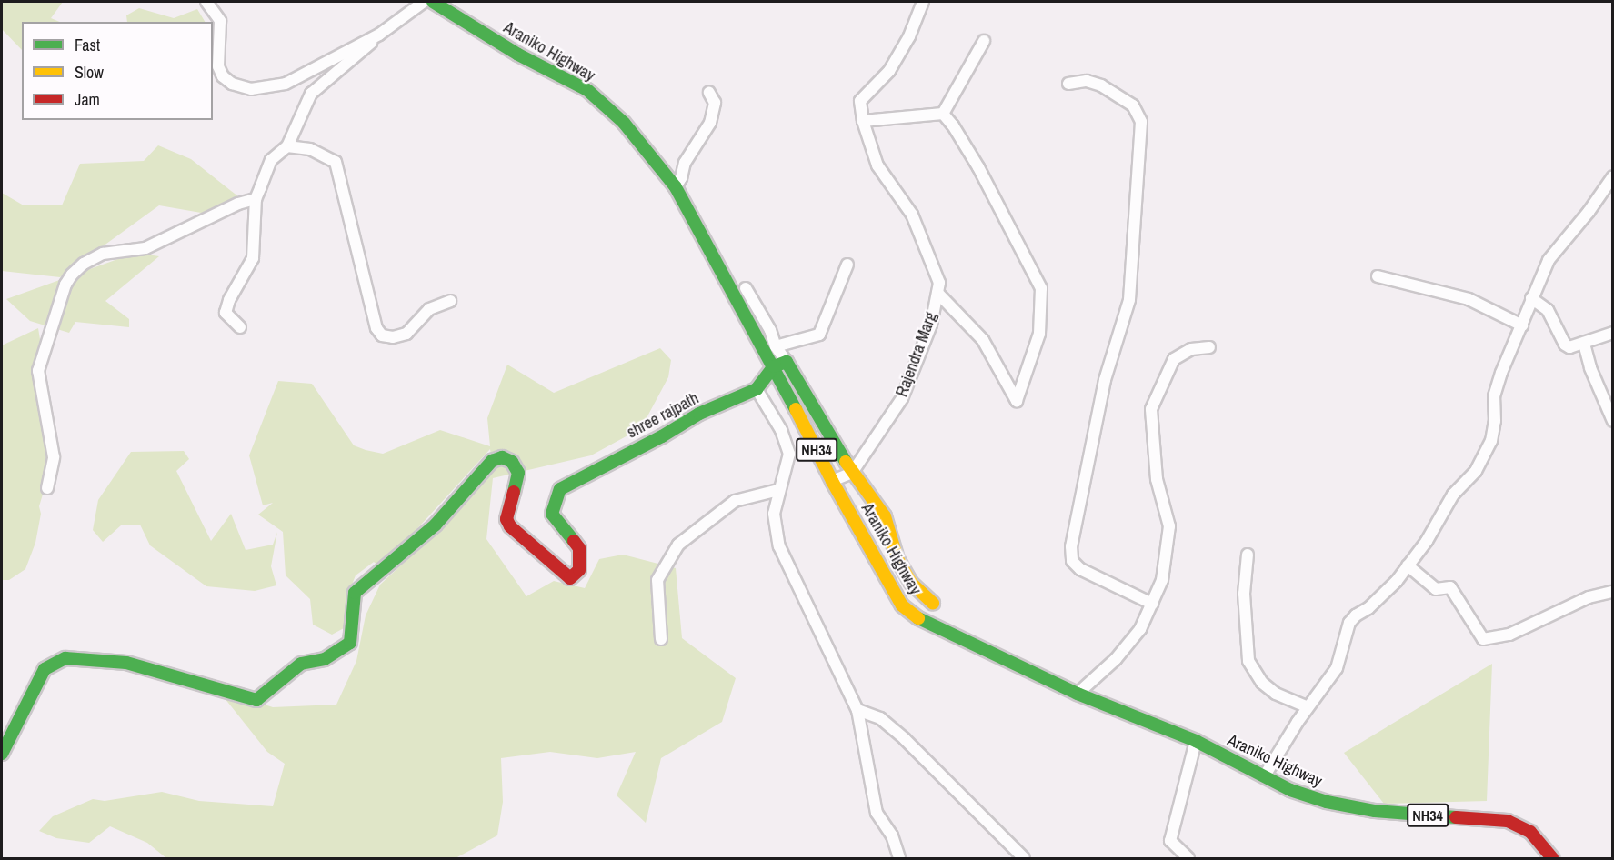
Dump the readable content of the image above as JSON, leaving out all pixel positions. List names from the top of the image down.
{
  "streets": {
    "main road": ["Araniko Highway", "shree rajpath", "NH34"],
    "street": ["Rajendra Marg"]
  },
  "crossings": [
    ["Araniko Highway", "shree rajpath"]
  ],
  "legend": ["Fast", "Slow", "Jam"]
}
